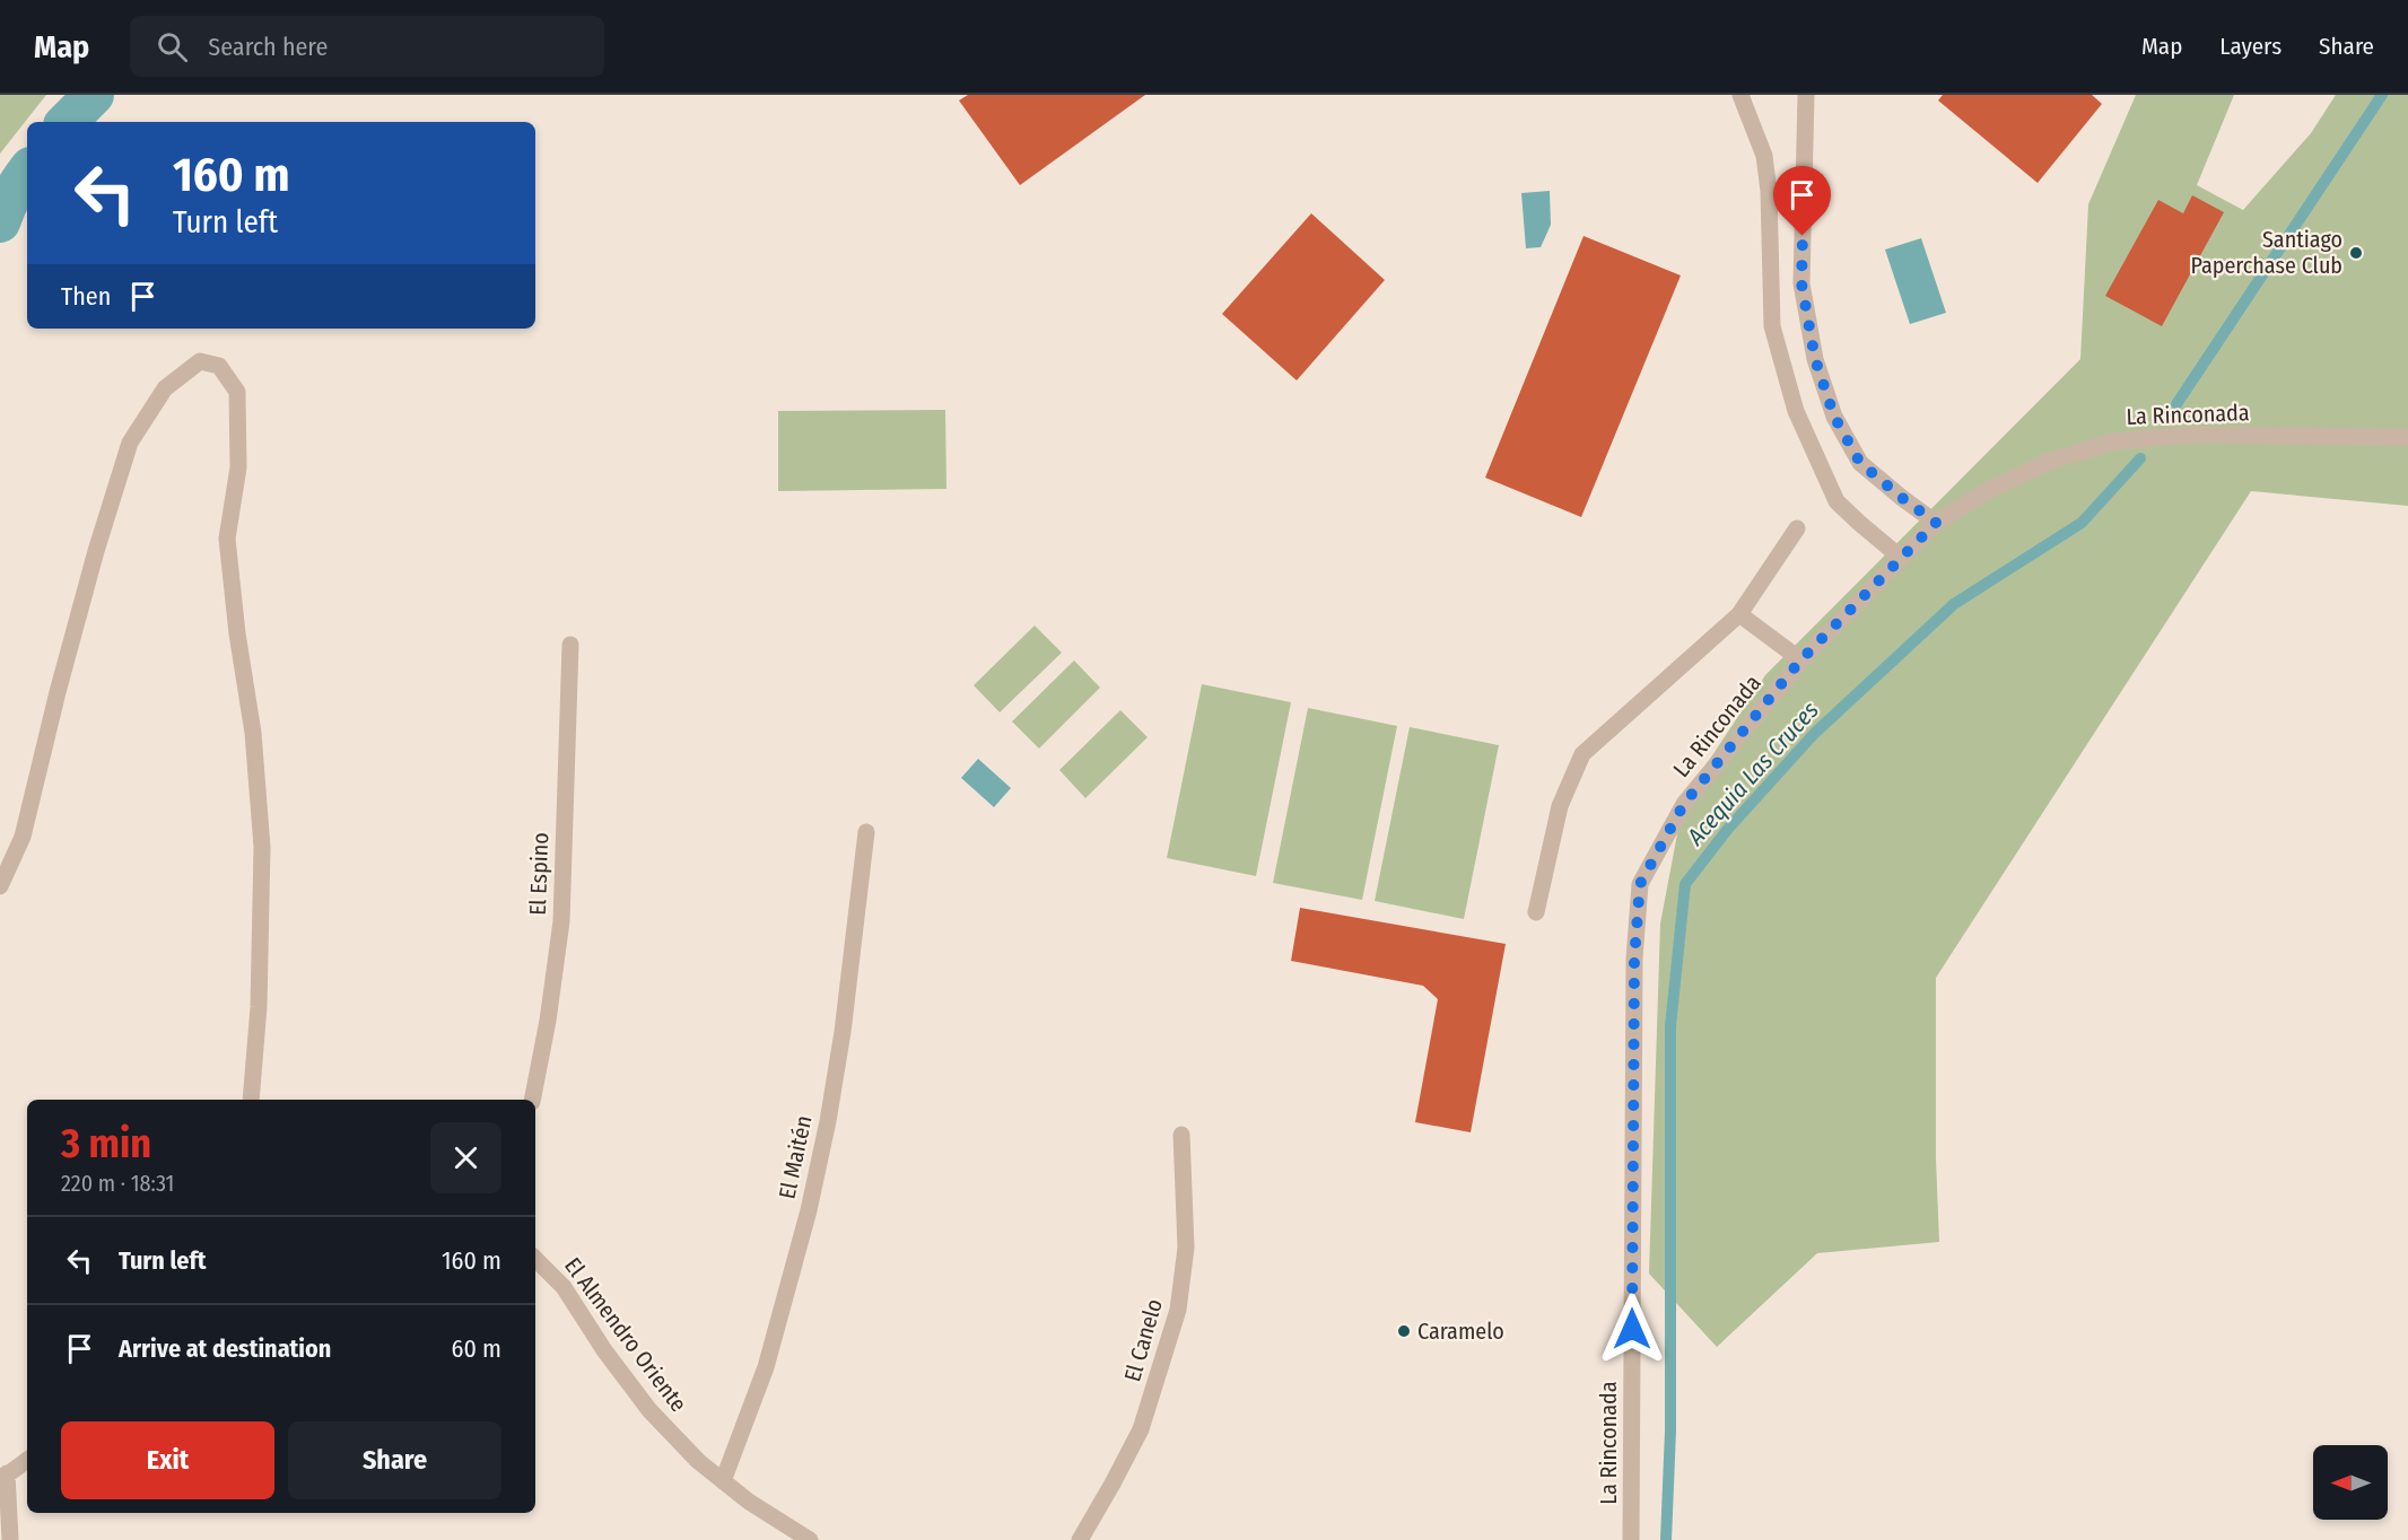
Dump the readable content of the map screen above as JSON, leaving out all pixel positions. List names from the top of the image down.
{
  "streets": {
    "street": [
      "La Rinconada",
      "El Espino",
      "El Maitén",
      "El Almendro Oriente",
      "El Canelo"
    ]
  },
  "crossings": [
    ["El Maitén", "El Almendro Oriente"]
  ],
  "water": ["Acequia Las Cruces"],
  "places": ["Santiago Paperchase Club", "Caramelo"],
  "north": "left",
  "page": {
    "header": "Map",
    "search": "Search here",
    "nav": ["Map", "Layers", "Share"],
    "turn": ["160 m", "Turn left"],
    "then": "Then",
    "heading": ["3 min", "220 m · 18:31"],
    "list": [
      {
        "name": "Turn left",
        "value": "160 m"
      },
      {
        "name": "Arrive at destination",
        "value": "60 m"
      }
    ],
    "buttons": ["Exit", "Share"]
  }
}
